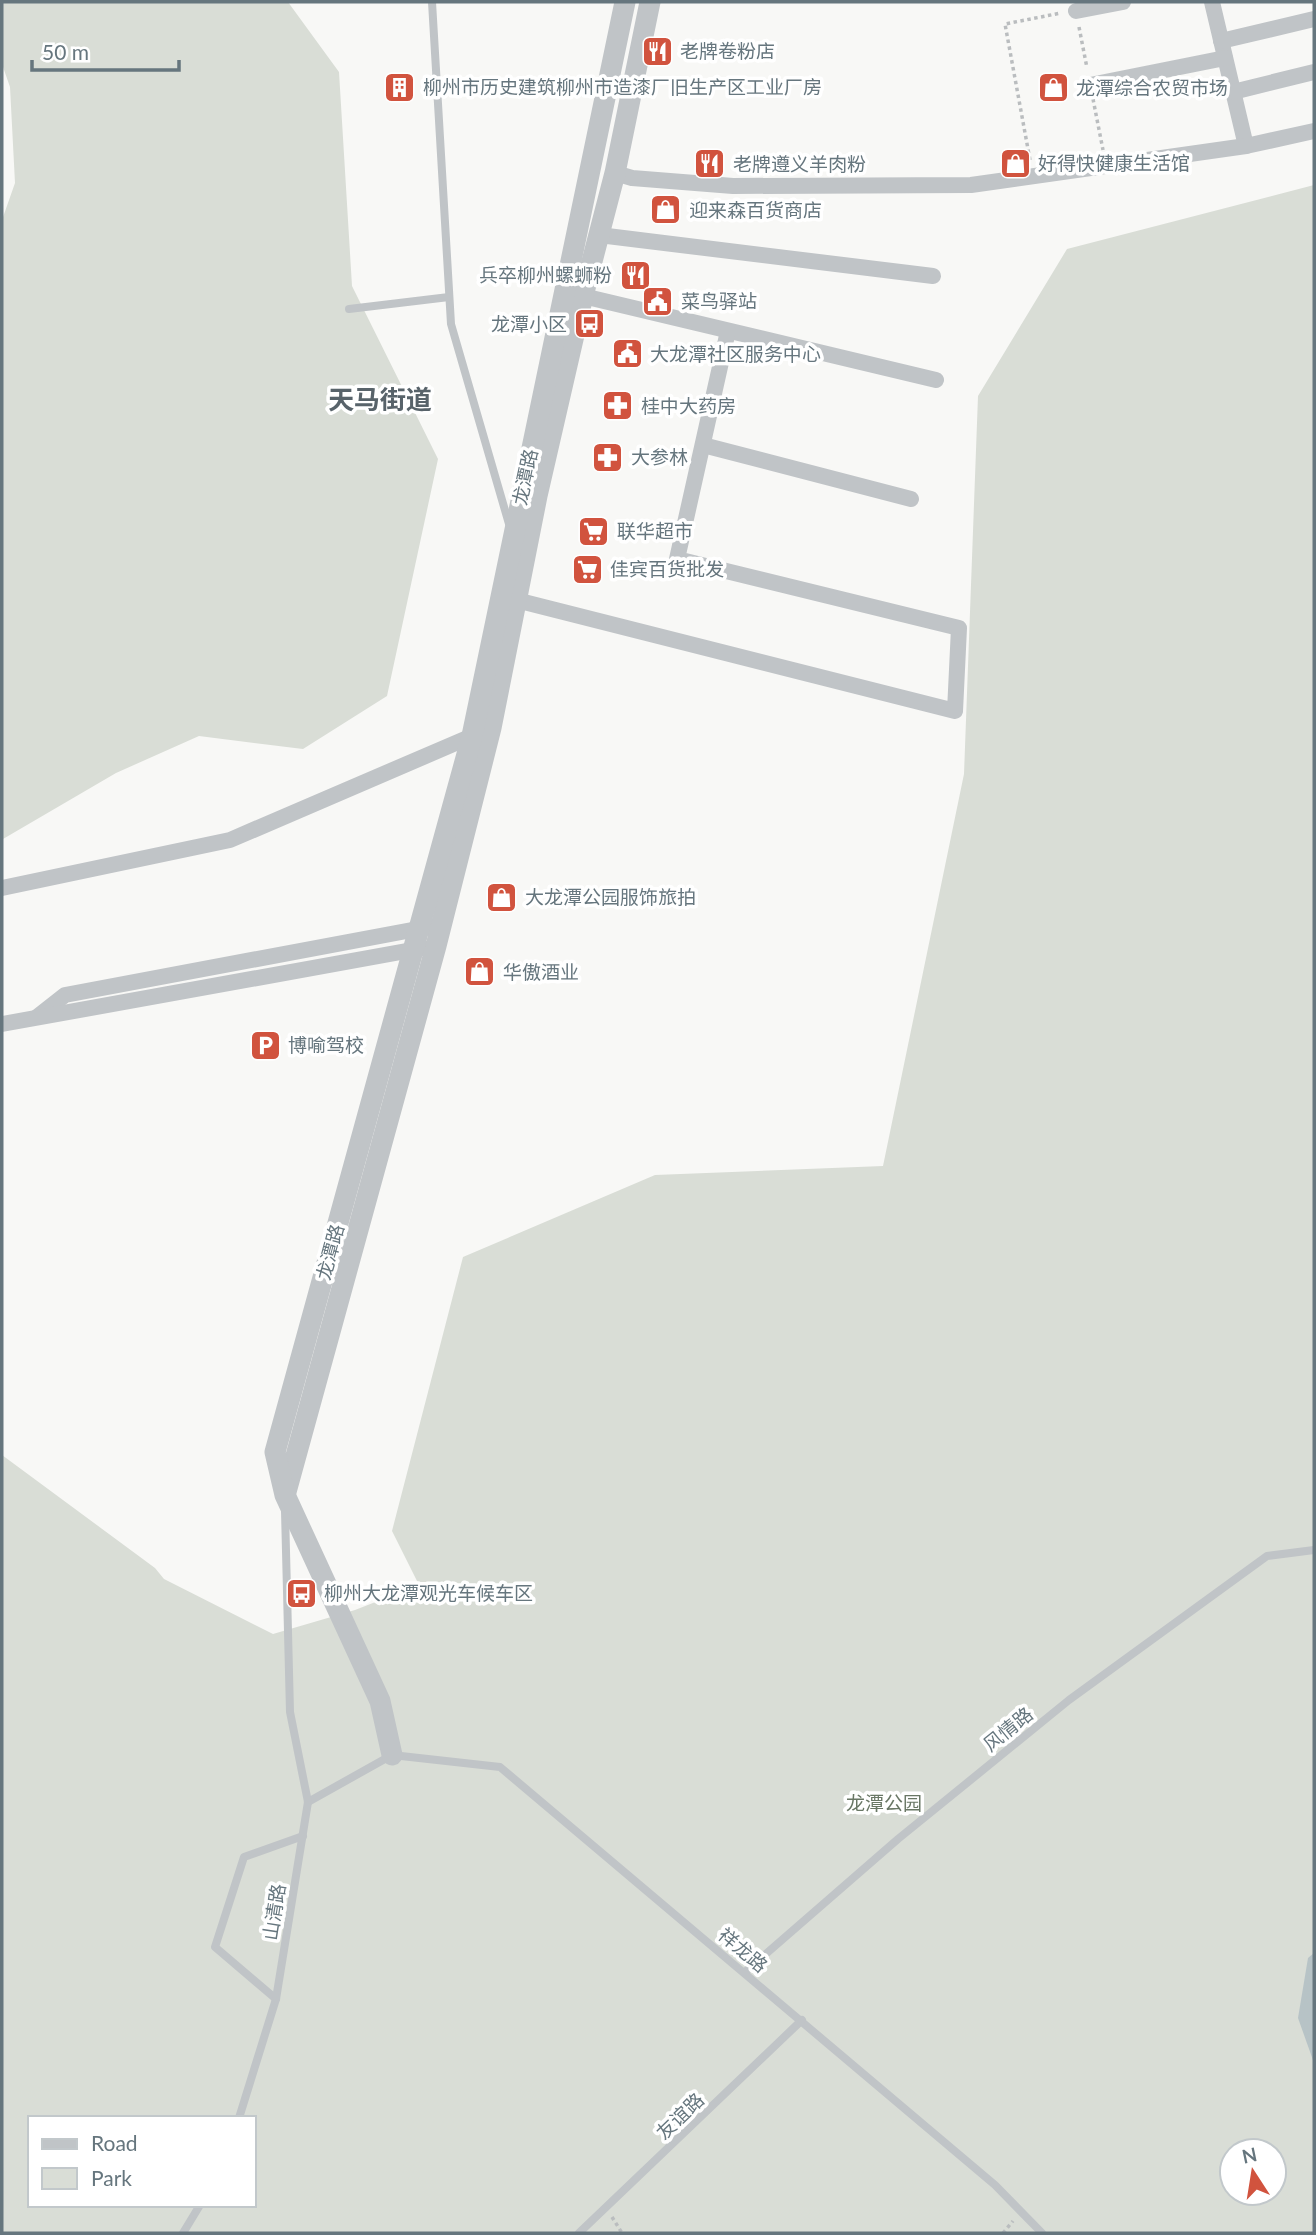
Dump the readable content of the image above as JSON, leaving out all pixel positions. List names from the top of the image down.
{
  "streets": {
    "street": ["龙潭路"],
    "lane": [
      "风情路",
      "山清路",
      "祥龙路",
      "友谊路"
    ]
  },
  "crossings": [
    ["龙潭路", "山清路"],
    ["龙潭路", "祥龙路"],
    ["风情路", "祥龙路"],
    ["祥龙路", "友谊路"]
  ],
  "districts": ["天马街道"],
  "parks": ["龙潭公园"],
  "places": {
    "restaurant": ["老牌卷粉店", "老牌遵义羊肉粉", "兵卒柳州螺蛳粉"],
    "building": ["柳州市历史建筑柳州市造漆厂旧生产区工业厂房"],
    "shop": [
      "龙潭综合农贸市场",
      "好得快健康生活馆",
      "迎来森百货商店",
      "大龙潭公园服饰旅拍",
      "华傲酒业"
    ],
    "public building": ["菜鸟驿站", "大龙潭社区服务中心"],
    "bus stop": ["龙潭小区", "柳州大龙潭观光车候车区"],
    "pharmacy": ["桂中大药房", "大参林"],
    "supermarket": ["联华超市", "佳宾百货批发"],
    "parking": ["博喻驾校"]
  },
  "legend": ["Road", "Park"],
  "scale_bar": "50 m",
  "north": "top"
}
